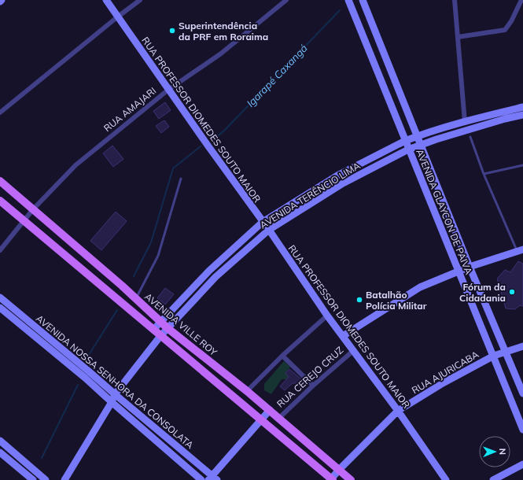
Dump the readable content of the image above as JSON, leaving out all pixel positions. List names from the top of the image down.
{
  "streets": {
    "main road": [
      "RUA PROFESSOR DIOMEDES SOUTO MAIOR",
      "AVENIDA TERÊNCIO LIMA",
      "AVENIDA GLAYCON DE PAIVA",
      "AVENIDA VILLE ROY",
      "RUA AJURICABA",
      "RUA CEREJO CRUZ",
      "AVENIDA NOSSA SENHORA DA CONSOLATA"
    ],
    "street": ["RUA AMAJARI"]
  },
  "crossings": [
    ["RUA AMAJARI", "RUA PROFESSOR DIOMEDES SOUTO MAIOR"],
    ["RUA AMAJARI", "AVENIDA VILLE ROY"],
    ["RUA PROFESSOR DIOMEDES SOUTO MAIOR", "AVENIDA TERÊNCIO LIMA"],
    ["RUA PROFESSOR DIOMEDES SOUTO MAIOR", "RUA AJURICABA"],
    ["RUA PROFESSOR DIOMEDES SOUTO MAIOR", "RUA CEREJO CRUZ"],
    ["AVENIDA TERÊNCIO LIMA", "AVENIDA GLAYCON DE PAIVA"],
    ["AVENIDA TERÊNCIO LIMA", "AVENIDA VILLE ROY"],
    ["AVENIDA TERÊNCIO LIMA", "AVENIDA NOSSA SENHORA DA CONSOLATA"],
    ["AVENIDA GLAYCON DE PAIVA", "RUA AJURICABA"],
    ["AVENIDA GLAYCON DE PAIVA", "RUA CEREJO CRUZ"],
    ["AVENIDA VILLE ROY", "RUA AJURICABA"],
    ["AVENIDA VILLE ROY", "RUA CEREJO CRUZ"],
    ["RUA CEREJO CRUZ", "AVENIDA NOSSA SENHORA DA CONSOLATA"]
  ],
  "water": ["Igarapé Caxangá"],
  "places": ["Superintendência da PRF em Roraima", "Fórum da Cidadania", "Batalhão Polícia Militar"],
  "north": "right"
}
